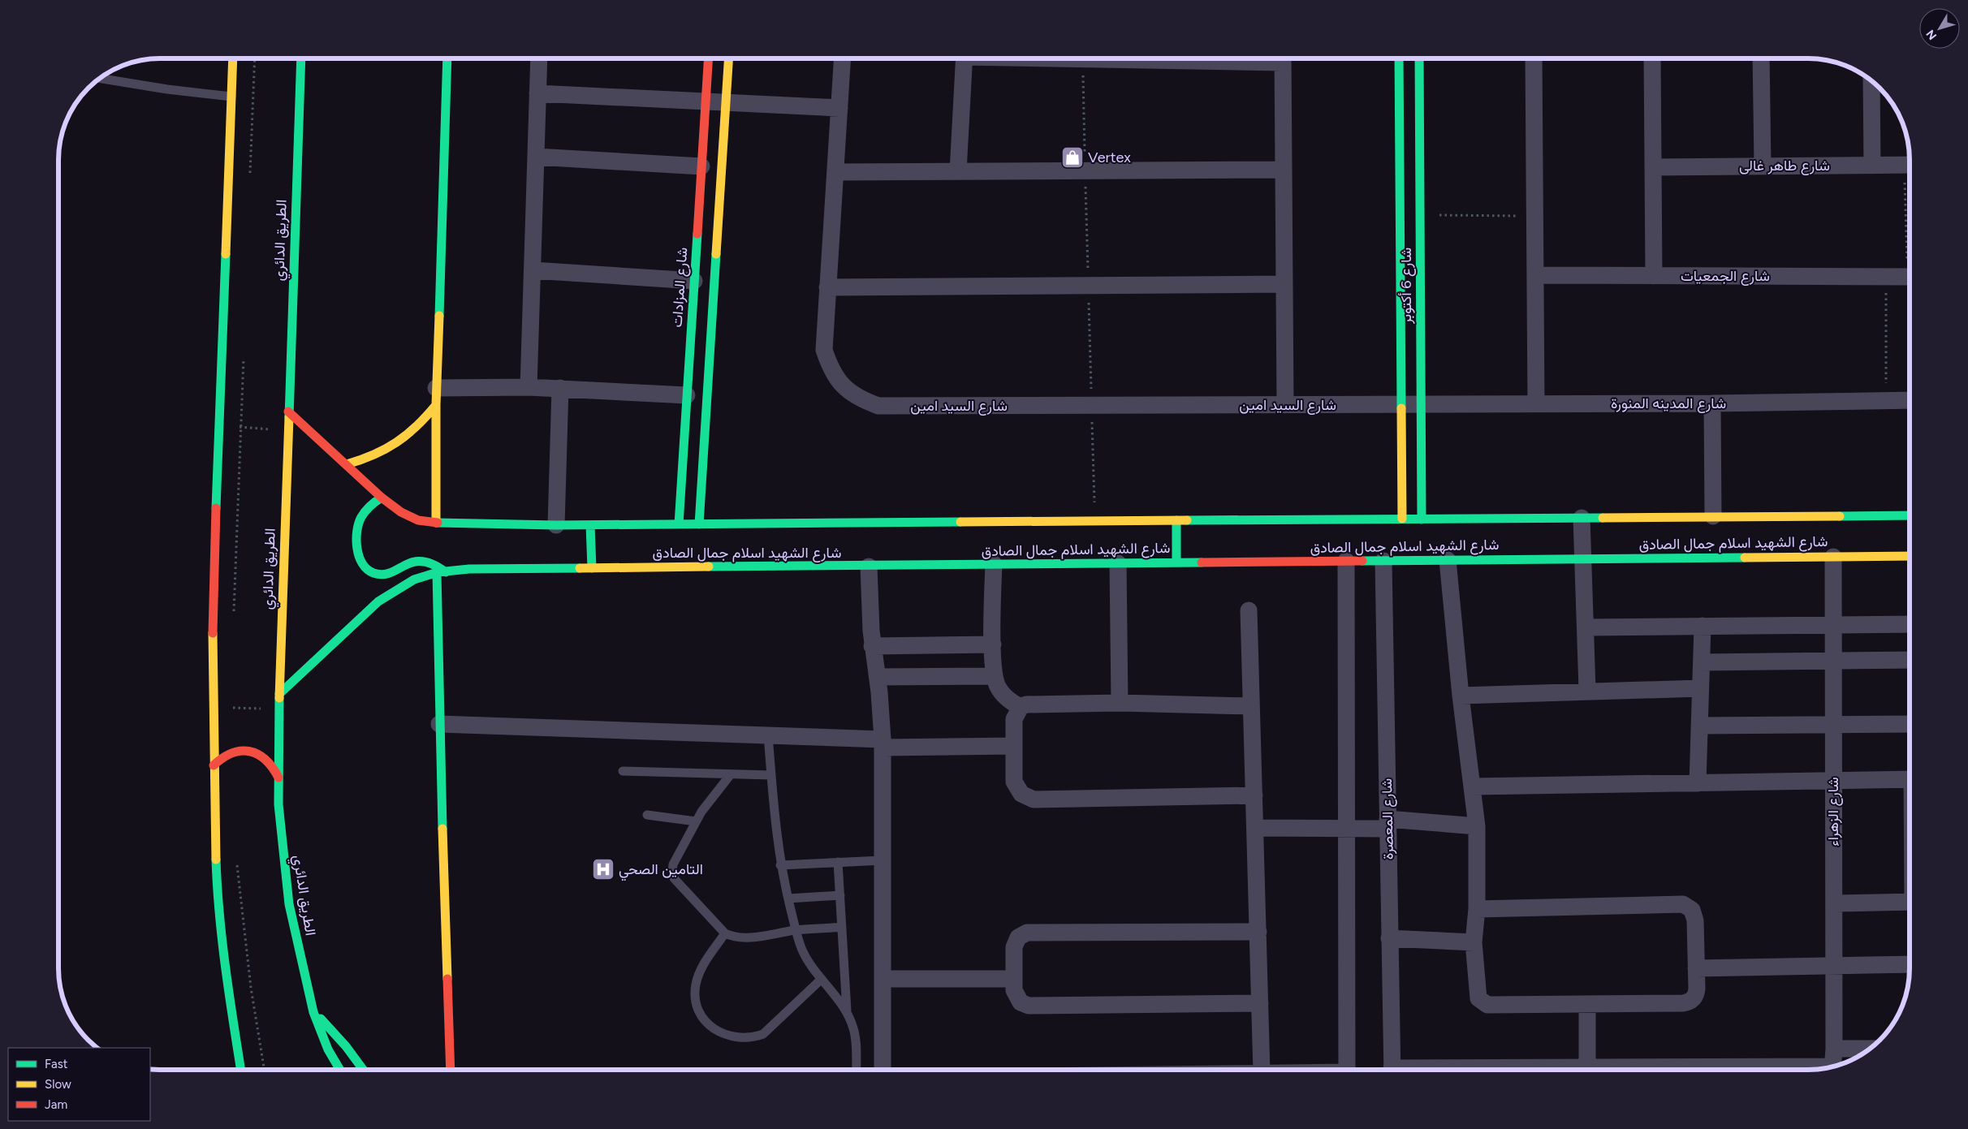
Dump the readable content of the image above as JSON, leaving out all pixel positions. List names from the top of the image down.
{
  "streets": {
    "street": [
      "شارع طاهر غالى",
      "الطريق الدائري",
      "شارع الجمعيات",
      "شارع 6 أكتوبر",
      "شارع المزادات",
      "شارع المدينه المنورة",
      "شارع السيد امين",
      "شارع الشهيد اسلام جمال الصادق",
      "شارع الزهراء",
      "شارع المعصرة"
    ]
  },
  "crossings": [
    ["الطريق الدائري", "شارع الشهيد اسلام جمال الصادق"],
    ["شارع 6 أكتوبر", "شارع المدينه المنورة"],
    ["شارع 6 أكتوبر", "شارع السيد امين"],
    ["شارع 6 أكتوبر", "شارع الشهيد اسلام جمال الصادق"],
    ["شارع المزادات", "شارع الشهيد اسلام جمال الصادق"],
    ["شارع المدينه المنورة", "شارع السيد امين"],
    ["شارع الشهيد اسلام جمال الصادق", "شارع الزهراء"],
    ["شارع الشهيد اسلام جمال الصادق", "شارع المعصرة"]
  ],
  "places": {
    "shop": ["Vertex"],
    "hospital": ["التامين الصحي"]
  },
  "legend": ["Fast", "Slow", "Jam"],
  "north": "bottom left"
}
